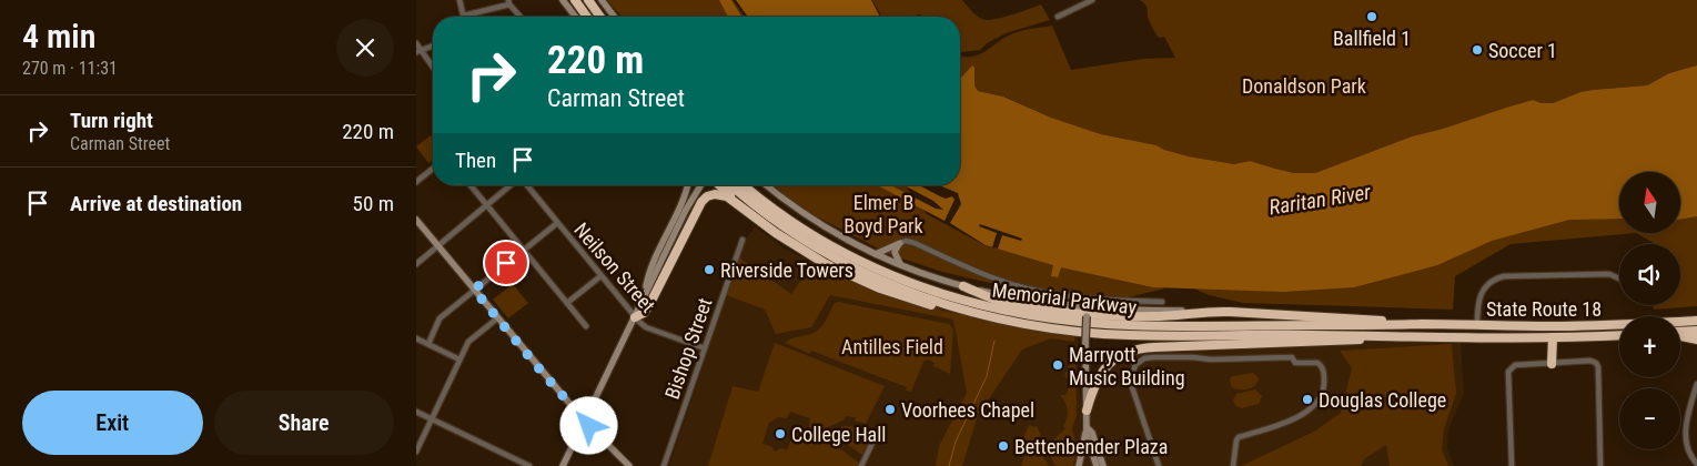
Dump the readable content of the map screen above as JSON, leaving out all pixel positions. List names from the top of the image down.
{
  "streets": {
    "highway": ["Memorial Parkway", "State Route 18"],
    "street": ["Neilson Street", "Bishop Street"]
  },
  "crossings": [
    ["Neilson Street", "Bishop Street"],
    ["Memorial Parkway", "State Route 18"]
  ],
  "water": ["Raritan River"],
  "parks": ["Donaldson Park", "Elmer B Boyd Park", "Antilles Field"],
  "places": [
    "Ballfield 1",
    "Soccer 1",
    "Riverside Towers",
    "Marryott Music Building",
    "Douglas College",
    "Voorhees Chapel",
    "College Hall",
    "Bettenbender Plaza"
  ],
  "north": "top",
  "page": {
    "heading": ["4 min", "270 m · 11:31"],
    "turn": ["220 m", "Carman Street"],
    "list": [
      {
        "name": "Turn right",
        "note": "Carman Street",
        "value": "220 m"
      },
      {
        "name": "Arrive at destination",
        "value": "50 m"
      }
    ],
    "then": "Then",
    "map_buttons": ["+", "−"],
    "buttons": ["Exit", "Share"]
  }
}
